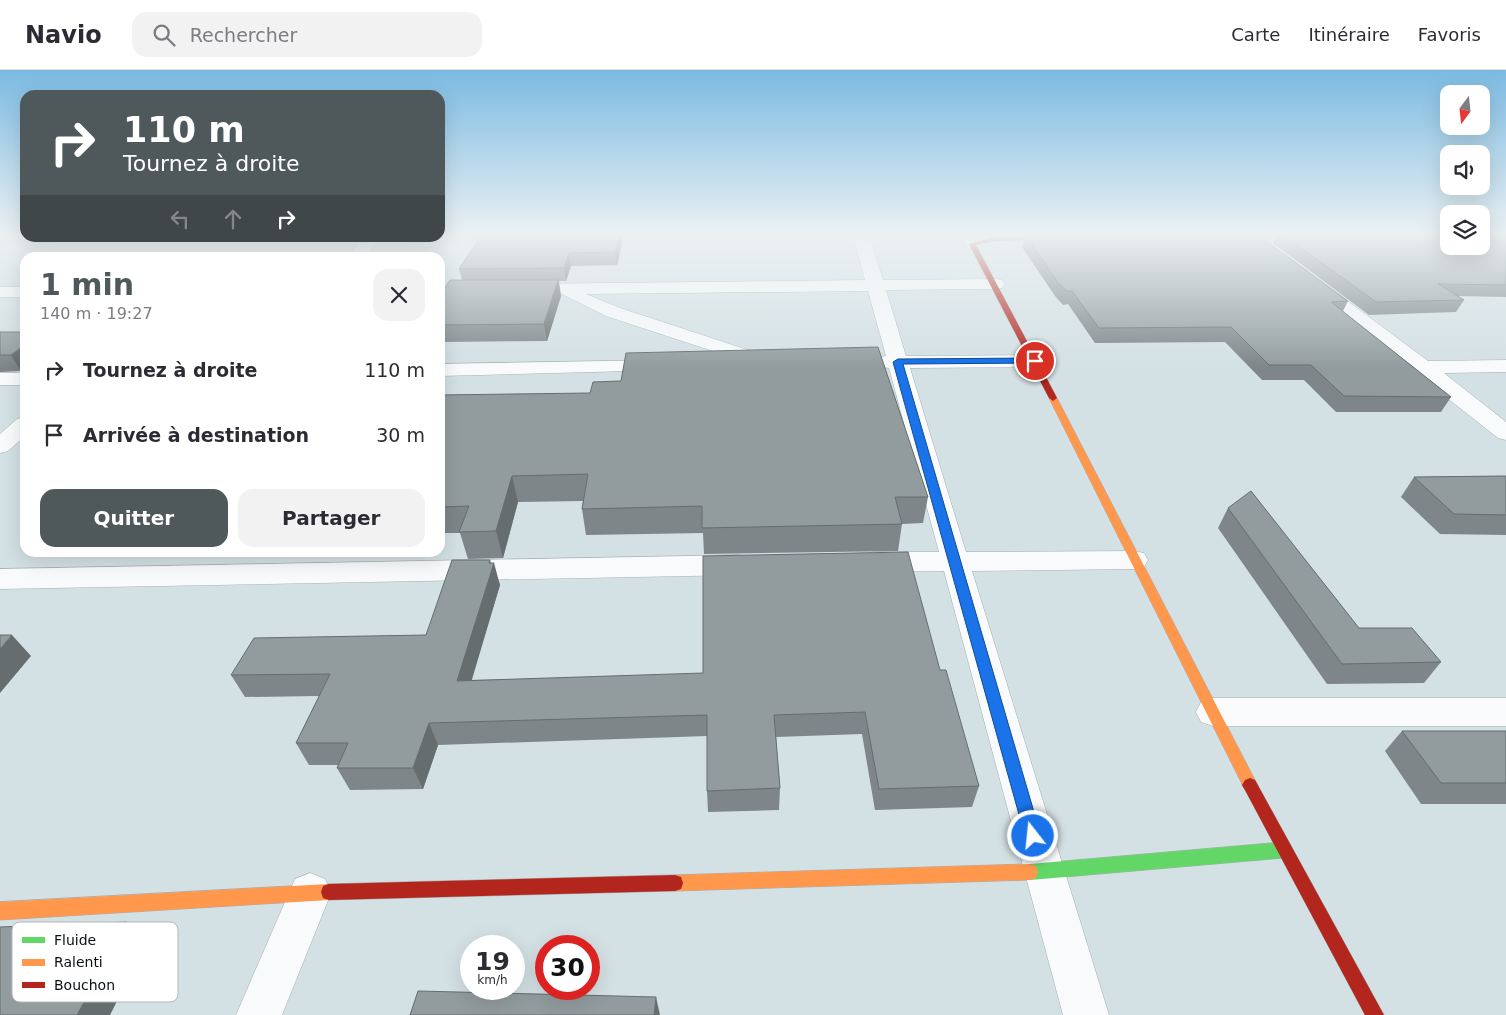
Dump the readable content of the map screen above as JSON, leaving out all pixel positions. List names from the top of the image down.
{
  "legend": ["Fluide", "Ralenti", "Bouchon"],
  "north": "bottom",
  "page": {
    "header": "Navio",
    "search": "Rechercher",
    "nav": ["Carte", "Itinéraire", "Favoris"],
    "turn": ["110 m", "Tournez à droite"],
    "heading": ["1 min", "140 m · 19:27"],
    "list": [
      {
        "name": "Tournez à droite",
        "value": "110 m"
      },
      {
        "name": "Arrivée à destination",
        "value": "30 m"
      }
    ],
    "buttons": ["Quitter", "Partager"],
    "speed": "19 km/h",
    "limit": "30"
  }
}
